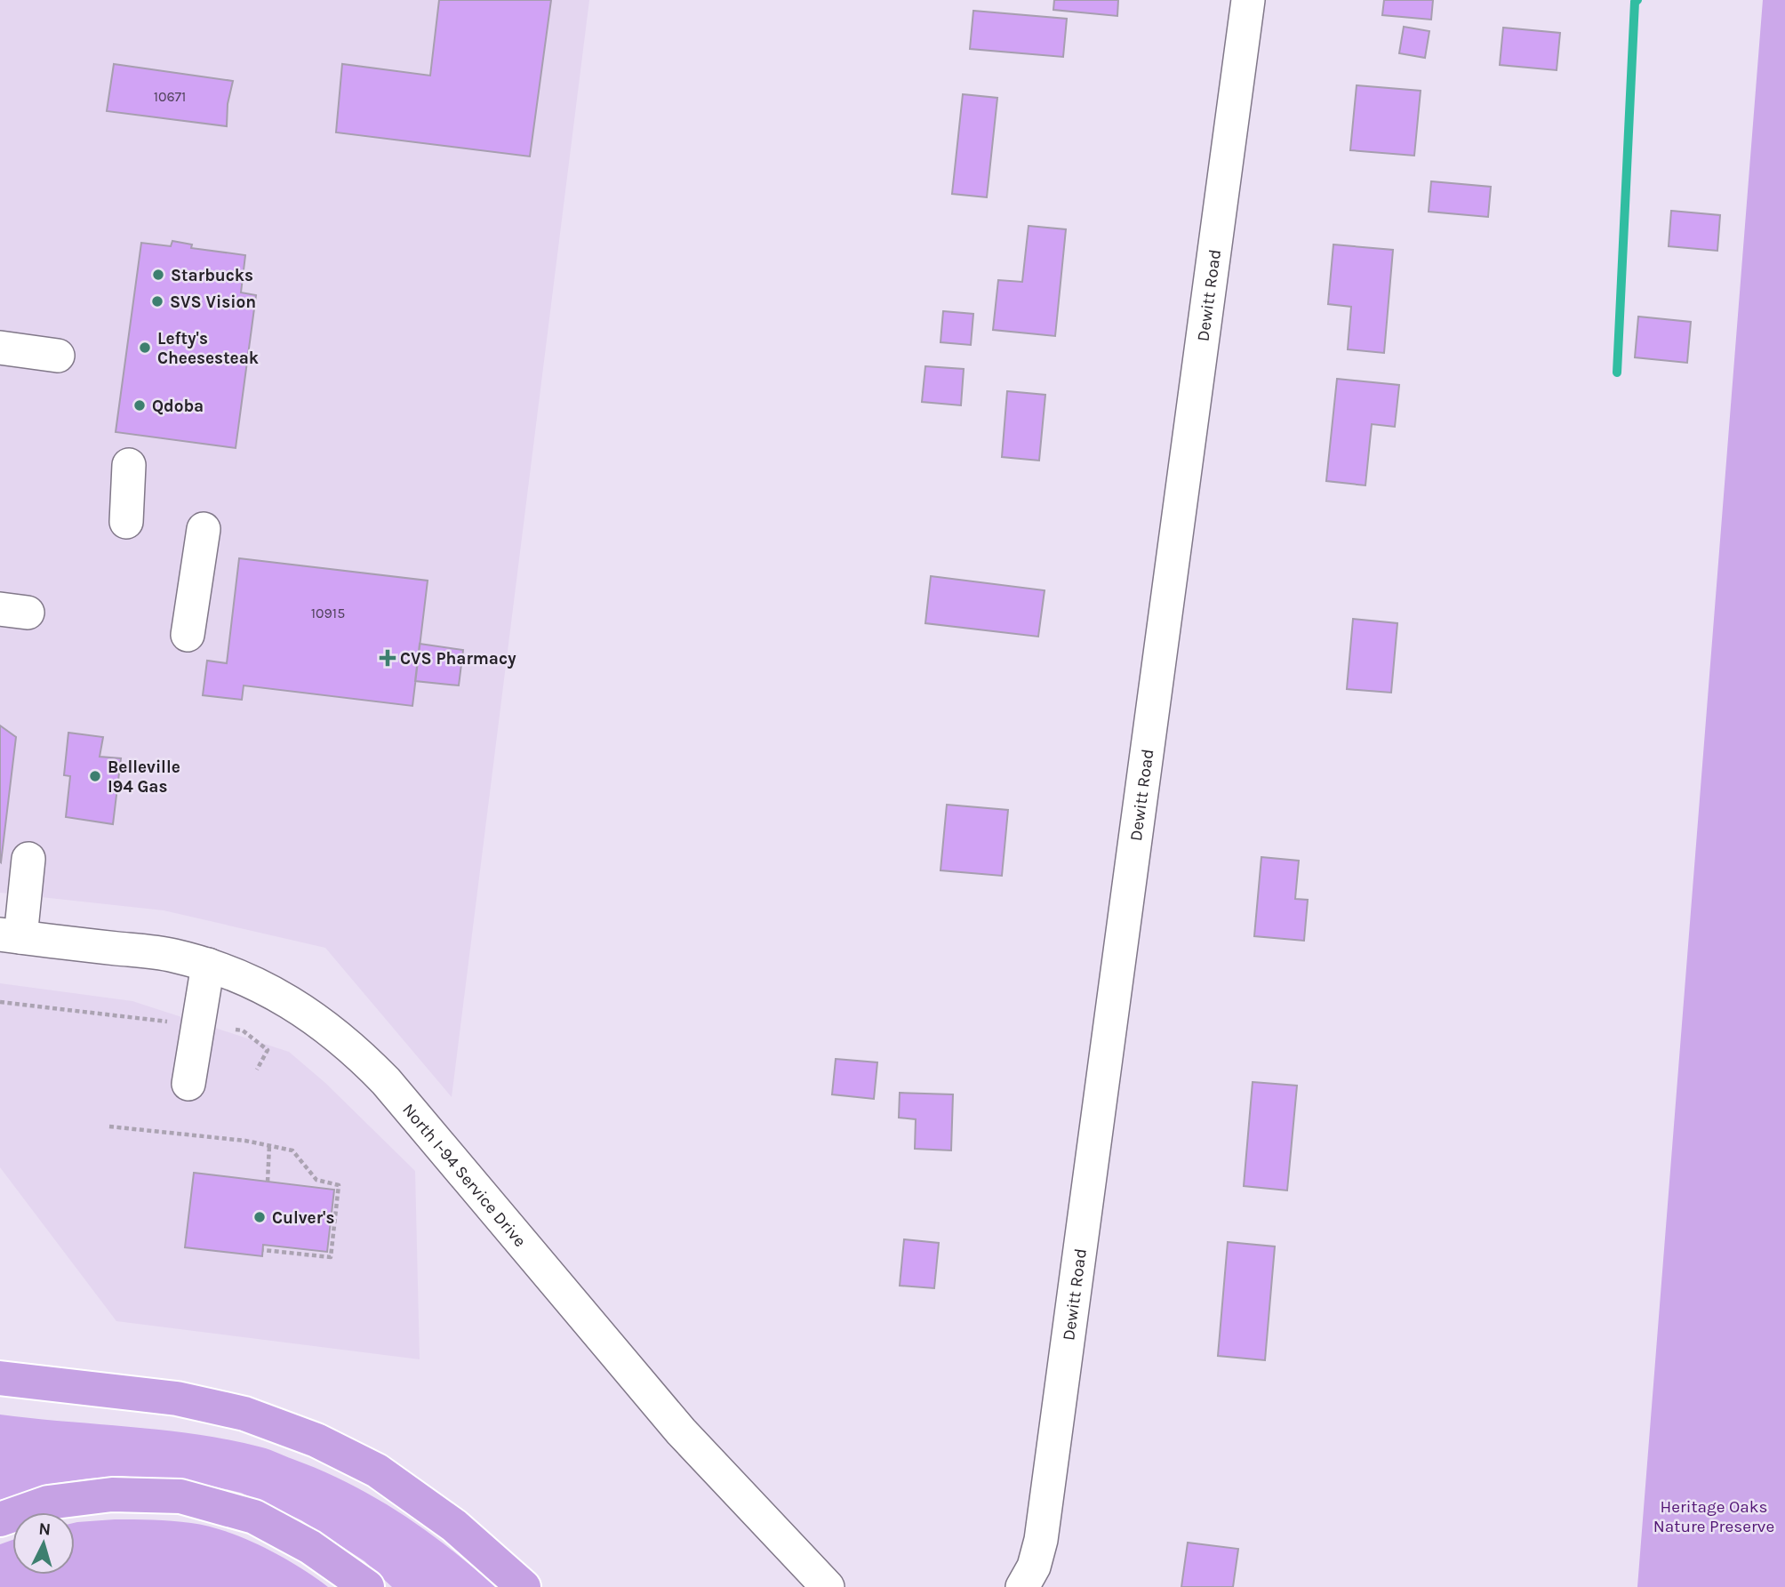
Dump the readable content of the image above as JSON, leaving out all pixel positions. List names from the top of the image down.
{
  "streets": {
    "street": ["Dewitt Road", "North I-94 Service Drive"]
  },
  "parks": ["Heritage Oaks Nature Preserve"],
  "places": {
    "other": [
      "Starbucks",
      "SVS Vision",
      "Lefty's Cheesesteak",
      "Qdoba",
      "Belleville I94 Gas",
      "Culver's"
    ],
    "health": ["CVS Pharmacy"]
  },
  "house_numbers": ["10671", "10915"],
  "north": "top"
}
